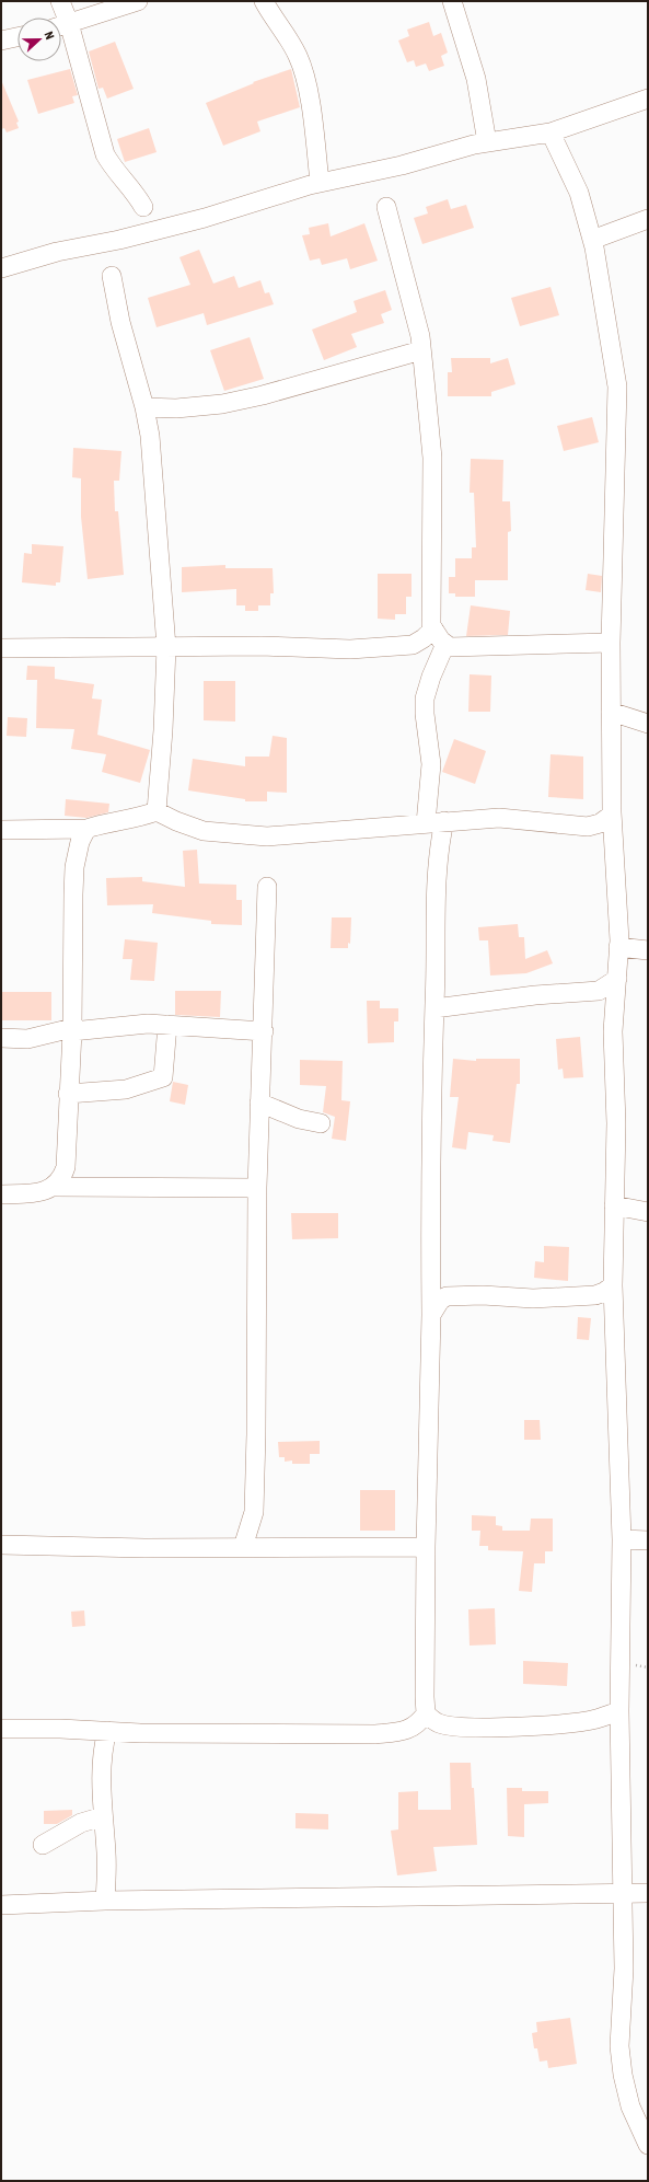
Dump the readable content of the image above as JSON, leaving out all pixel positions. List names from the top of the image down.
{
  "north": "right"
}
